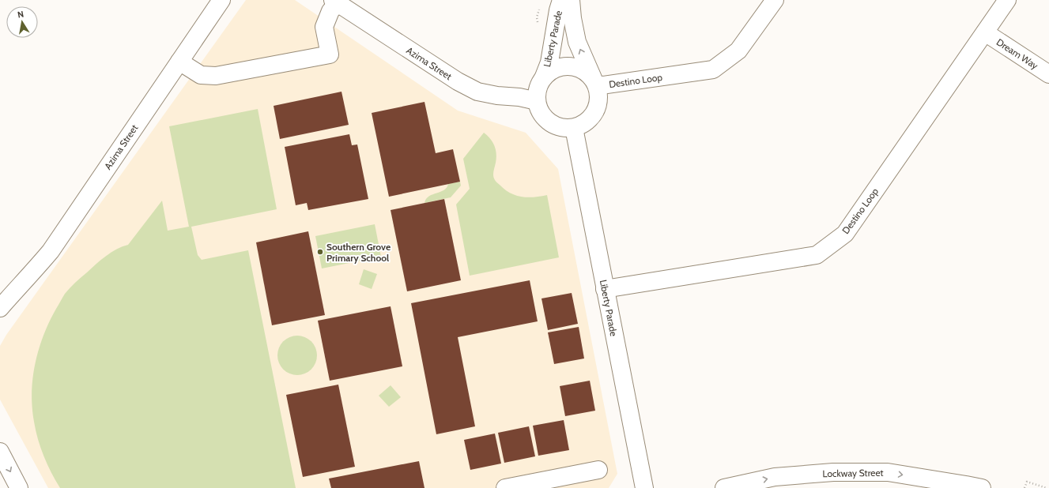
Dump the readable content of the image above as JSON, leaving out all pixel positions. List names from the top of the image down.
{
  "streets": {
    "street": [
      "Liberty Parade",
      "Dream Way",
      "Azima Street",
      "Destino Loop",
      "Lockway Street"
    ]
  },
  "crossings": [
    ["Liberty Parade", "Azima Street"],
    ["Liberty Parade", "Destino Loop"],
    ["Dream Way", "Destino Loop"],
    ["Azima Street", "Destino Loop"]
  ],
  "one_way": ["Lockway Street"],
  "places": ["Southern Grove Primary School"],
  "north": "top"
}
